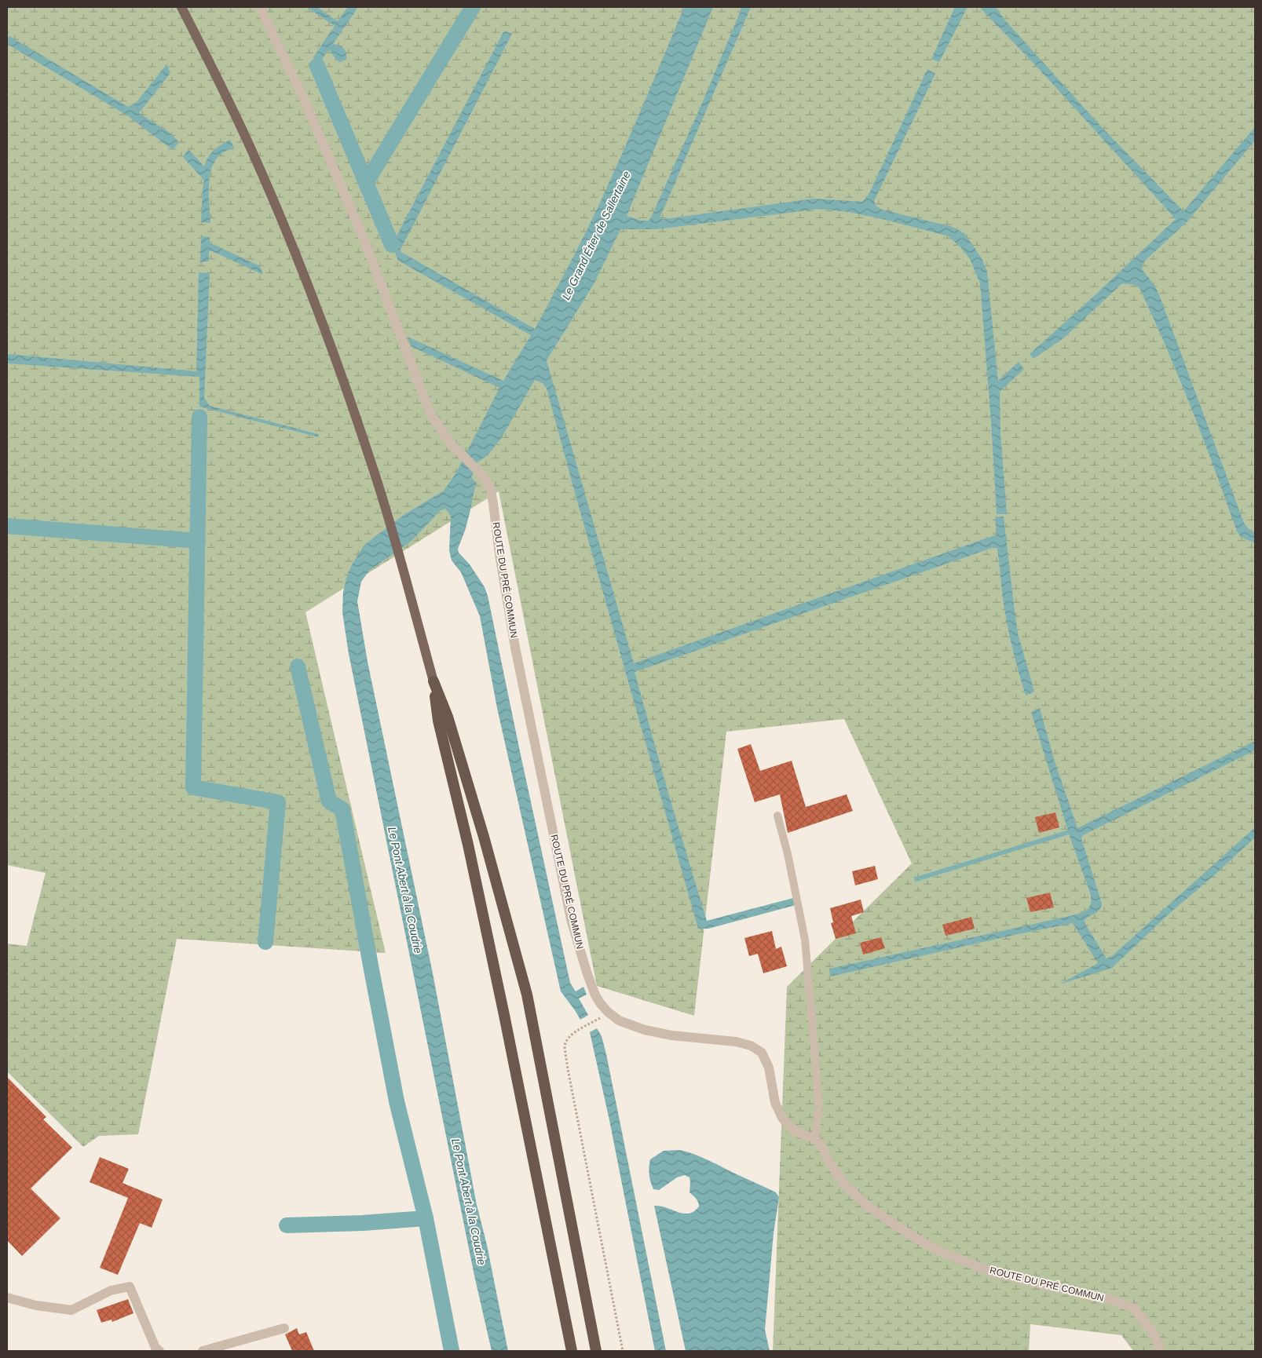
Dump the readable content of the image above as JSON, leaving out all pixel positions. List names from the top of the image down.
{
  "streets": {
    "street": ["ROUTE DU PRÉ COMMUN"]
  },
  "water": ["Le Grand Étier de Sallertaine", "Le Pont Abert à la Coudrie"]
}
